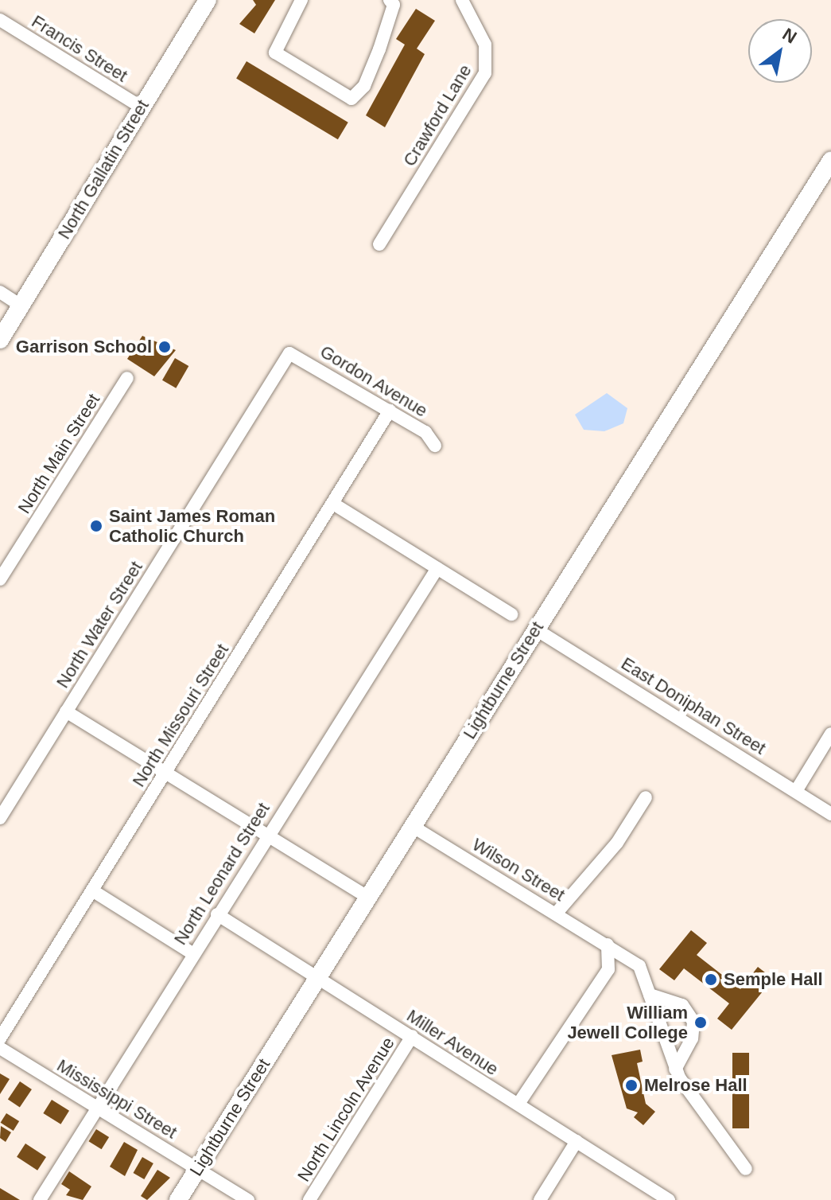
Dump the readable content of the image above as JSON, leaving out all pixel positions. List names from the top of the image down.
{
  "streets": {
    "main road": ["North Gallatin Street", "Lightburne Street"],
    "street": [
      "Francis Street",
      "Crawford Lane",
      "Gordon Avenue",
      "North Main Street",
      "North Water Street",
      "East Doniphan Street",
      "North Missouri Street",
      "Wilson Street",
      "North Leonard Street",
      "Miller Avenue",
      "Mississippi Street",
      "North Lincoln Avenue"
    ]
  },
  "crossings": [
    ["Francis Street", "North Gallatin Street"],
    ["Gordon Avenue", "North Water Street"],
    ["Gordon Avenue", "North Missouri Street"],
    ["Lightburne Street", "East Doniphan Street"],
    ["Lightburne Street", "Wilson Street"],
    ["Lightburne Street", "Miller Avenue"],
    ["Lightburne Street", "Mississippi Street"],
    ["North Leonard Street", "Miller Avenue"],
    ["North Leonard Street", "Mississippi Street"],
    ["Miller Avenue", "North Lincoln Avenue"]
  ],
  "places": [
    "Garrison School",
    "Saint James Roman Catholic Church",
    "Semple Hall",
    "William Jewell College",
    "Melrose Hall"
  ],
  "north": "top right"
}
